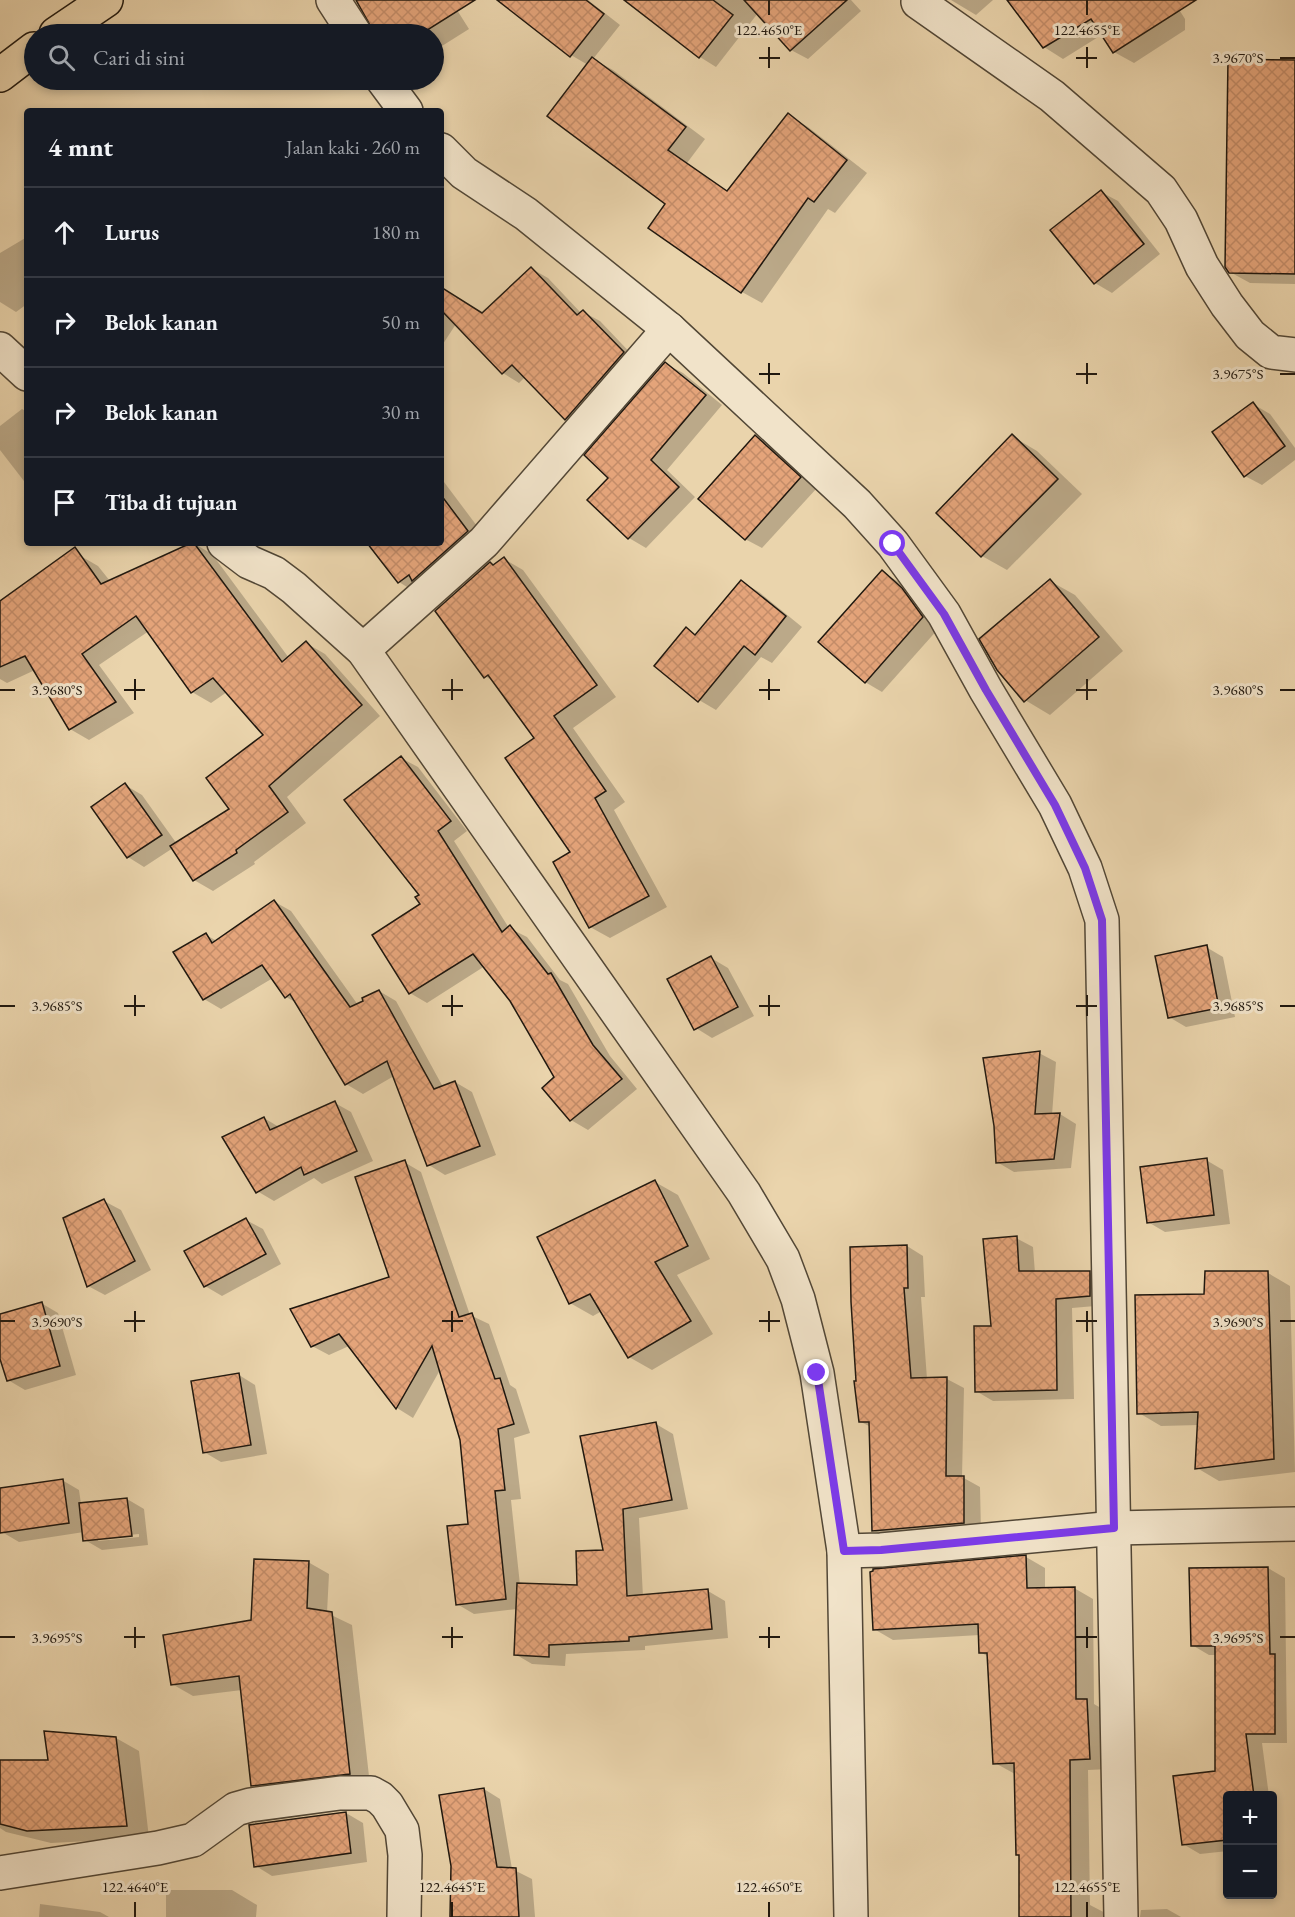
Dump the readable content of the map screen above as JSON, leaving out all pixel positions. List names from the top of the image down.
{
  "page": {
    "search": "Cari di sini",
    "heading": ["4 mnt", "Jalan kaki · 260 m"],
    "list": [
      ["Lurus", "180 m"],
      ["Belok kanan", "50 m"],
      ["Belok kanan", "30 m"],
      "Tiba di tujuan"
    ],
    "map_buttons": ["+", "−"]
  },
  "coordinates": [
    "122.4650°E",
    "122.4655°E",
    "3.9670°S",
    "3.9675°S",
    "3.9680°S",
    "3.9685°S",
    "3.9690°S",
    "3.9695°S",
    "122.4640°E",
    "122.4645°E"
  ]
}
